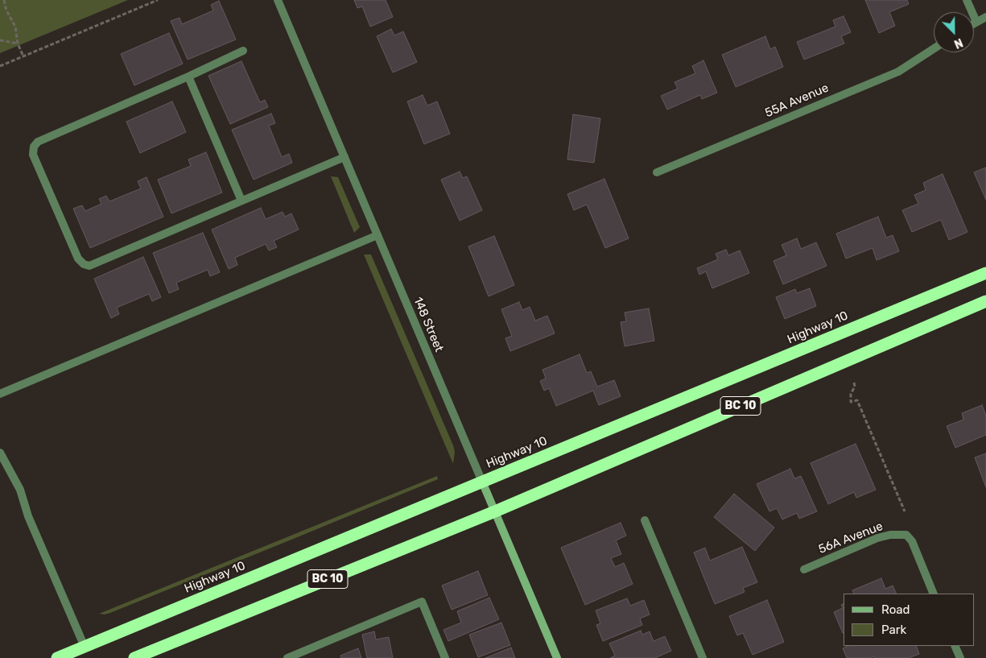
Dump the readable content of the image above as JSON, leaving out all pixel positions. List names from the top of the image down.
{
  "streets": {
    "highway": ["Highway 10", "BC 10"],
    "main road": ["148 Street"],
    "street": ["55A Avenue", "56A Avenue"]
  },
  "crossings": [
    ["148 Street", "Highway 10"],
    ["148 Street", "BC 10"]
  ],
  "legend": ["Road", "Park"],
  "north": "bottom right"
}
